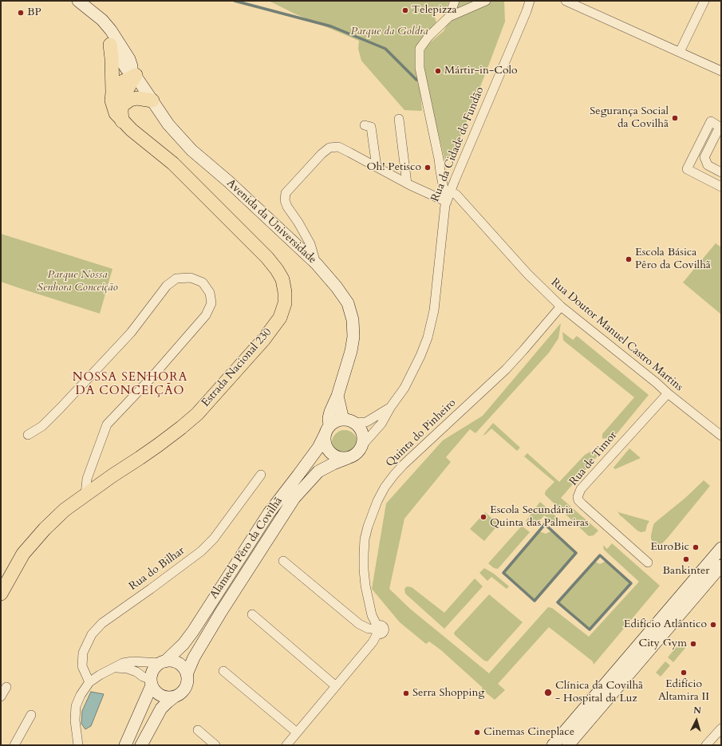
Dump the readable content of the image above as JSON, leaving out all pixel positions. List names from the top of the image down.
{
  "streets": {
    "main road": ["Avenida da Universidade", "Estrada Nacional 230", "Alameda Pêro da Covilhã"],
    "street": [
      "Rua da Cidade do Fundão",
      "Rua Doutor Manuel Castro Martins",
      "Quinta do Pinheiro",
      "Rua de Timor",
      "Rua do Bilhar"
    ]
  },
  "crossings": [
    ["Rua da Cidade do Fundão", "Avenida da Universidade"],
    ["Rua da Cidade do Fundão", "Rua Doutor Manuel Castro Martins"],
    ["Rua da Cidade do Fundão", "Alameda Pêro da Covilhã"],
    ["Avenida da Universidade", "Estrada Nacional 230"],
    ["Avenida da Universidade", "Alameda Pêro da Covilhã"],
    ["Rua Doutor Manuel Castro Martins", "Quinta do Pinheiro"],
    ["Rua Doutor Manuel Castro Martins", "Rua de Timor"]
  ],
  "districts": ["NOSSA SENHORA DA CONCEIÇÃO"],
  "parks": ["Parque da Goldra", "Parque Nossa Senhora Conceição"],
  "places": [
    "Telepizza",
    "BP",
    "Mártir-in-Colo",
    "Segurança Social da Covilhã",
    "Oh! Petisco",
    "Escola Básica Pêro da Covilhã",
    "Escola Secundária Quinta das Palmeiras",
    "EuroBic",
    "Bankinter",
    "Edifício Atlântico",
    "City Gym",
    "Edifício Altamira II",
    "Clínica da Covilhã - Hospital da Luz",
    "Serra Shopping",
    "Cinemas Cineplace"
  ],
  "north": "top"
}
